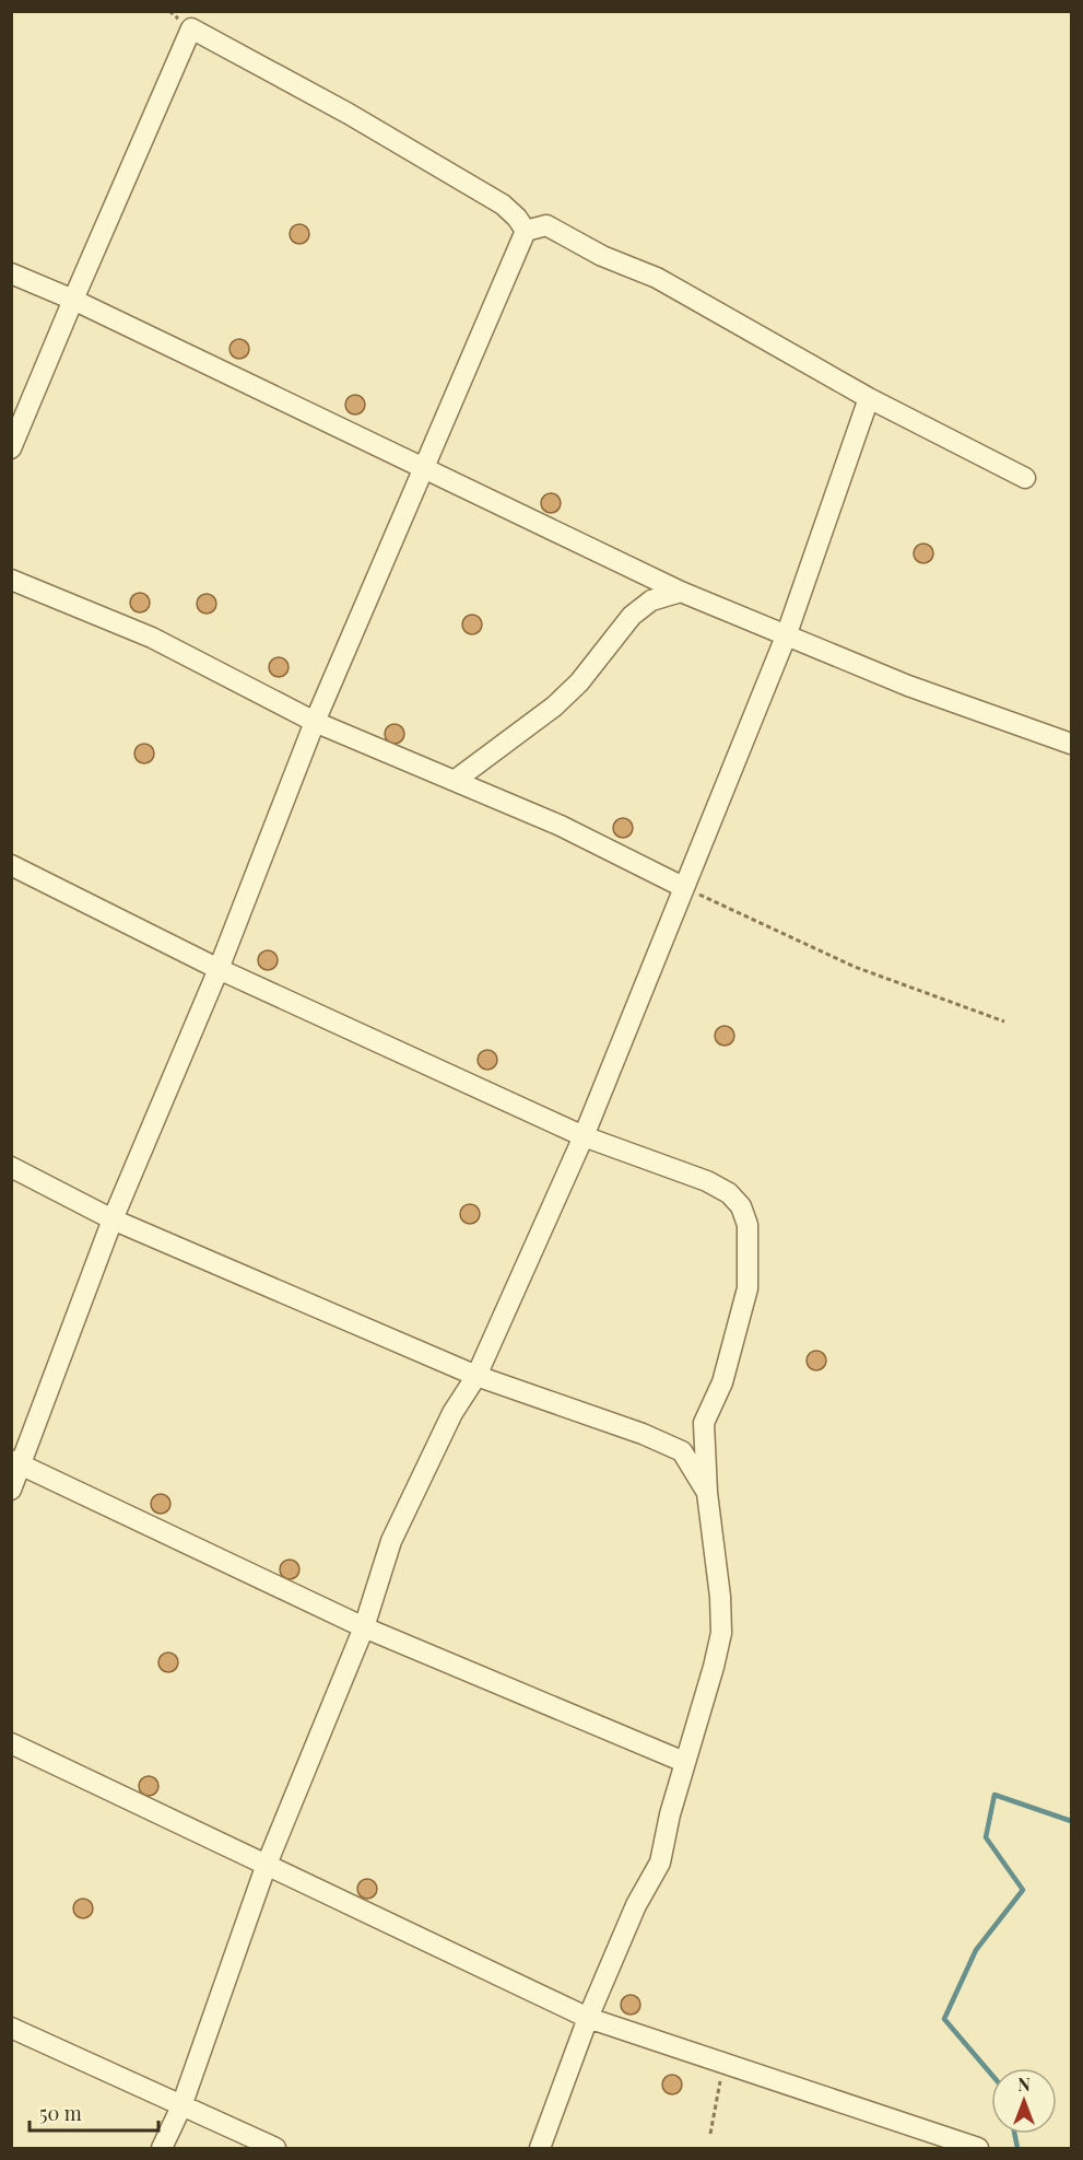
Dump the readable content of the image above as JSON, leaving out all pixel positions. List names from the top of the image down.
{
  "scale_bar": "50 m",
  "north": "top"
}
